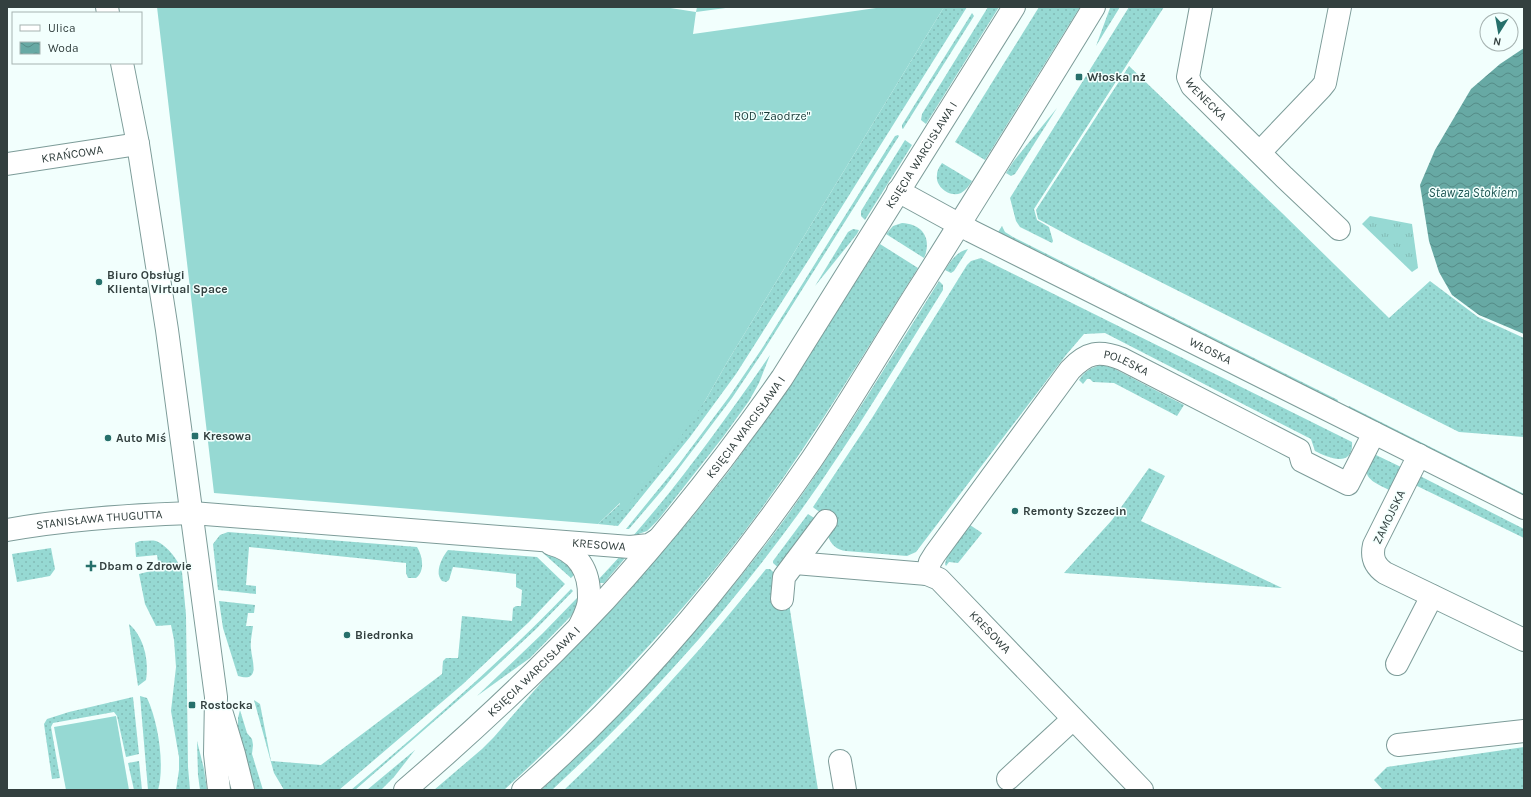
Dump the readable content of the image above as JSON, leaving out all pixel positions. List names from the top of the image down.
{
  "streets": {
    "street": [
      "WENECKA",
      "KRAŃCOWA",
      "KSIĘCIA WARCISŁAWA I",
      "WŁOSKA",
      "POLESKA",
      "ZAMOJSKA",
      "STANISŁAWA THUGUTTA",
      "KRESOWA"
    ]
  },
  "crossings": [
    ["KSIĘCIA WARCISŁAWA I", "WŁOSKA"],
    ["KSIĘCIA WARCISŁAWA I", "KRESOWA"],
    ["WŁOSKA", "POLESKA"],
    ["WŁOSKA", "ZAMOJSKA"],
    ["POLESKA", "KRESOWA"],
    ["STANISŁAWA THUGUTTA", "KRESOWA"]
  ],
  "water": ["Staw za Stokiem"],
  "parks": ["ROD \"Zaodrze\""],
  "places": {
    "transit": ["Włoska nż", "Kresowa", "Rostocka"],
    "other": [
      "Biuro Obsługi Klienta Virtual Space",
      "Auto Miś",
      "Remonty Szczecin",
      "Biedronka"
    ],
    "health": ["Dbam o Zdrowie"]
  },
  "legend": ["Ulica", "Woda"],
  "north": "bottom"
}
